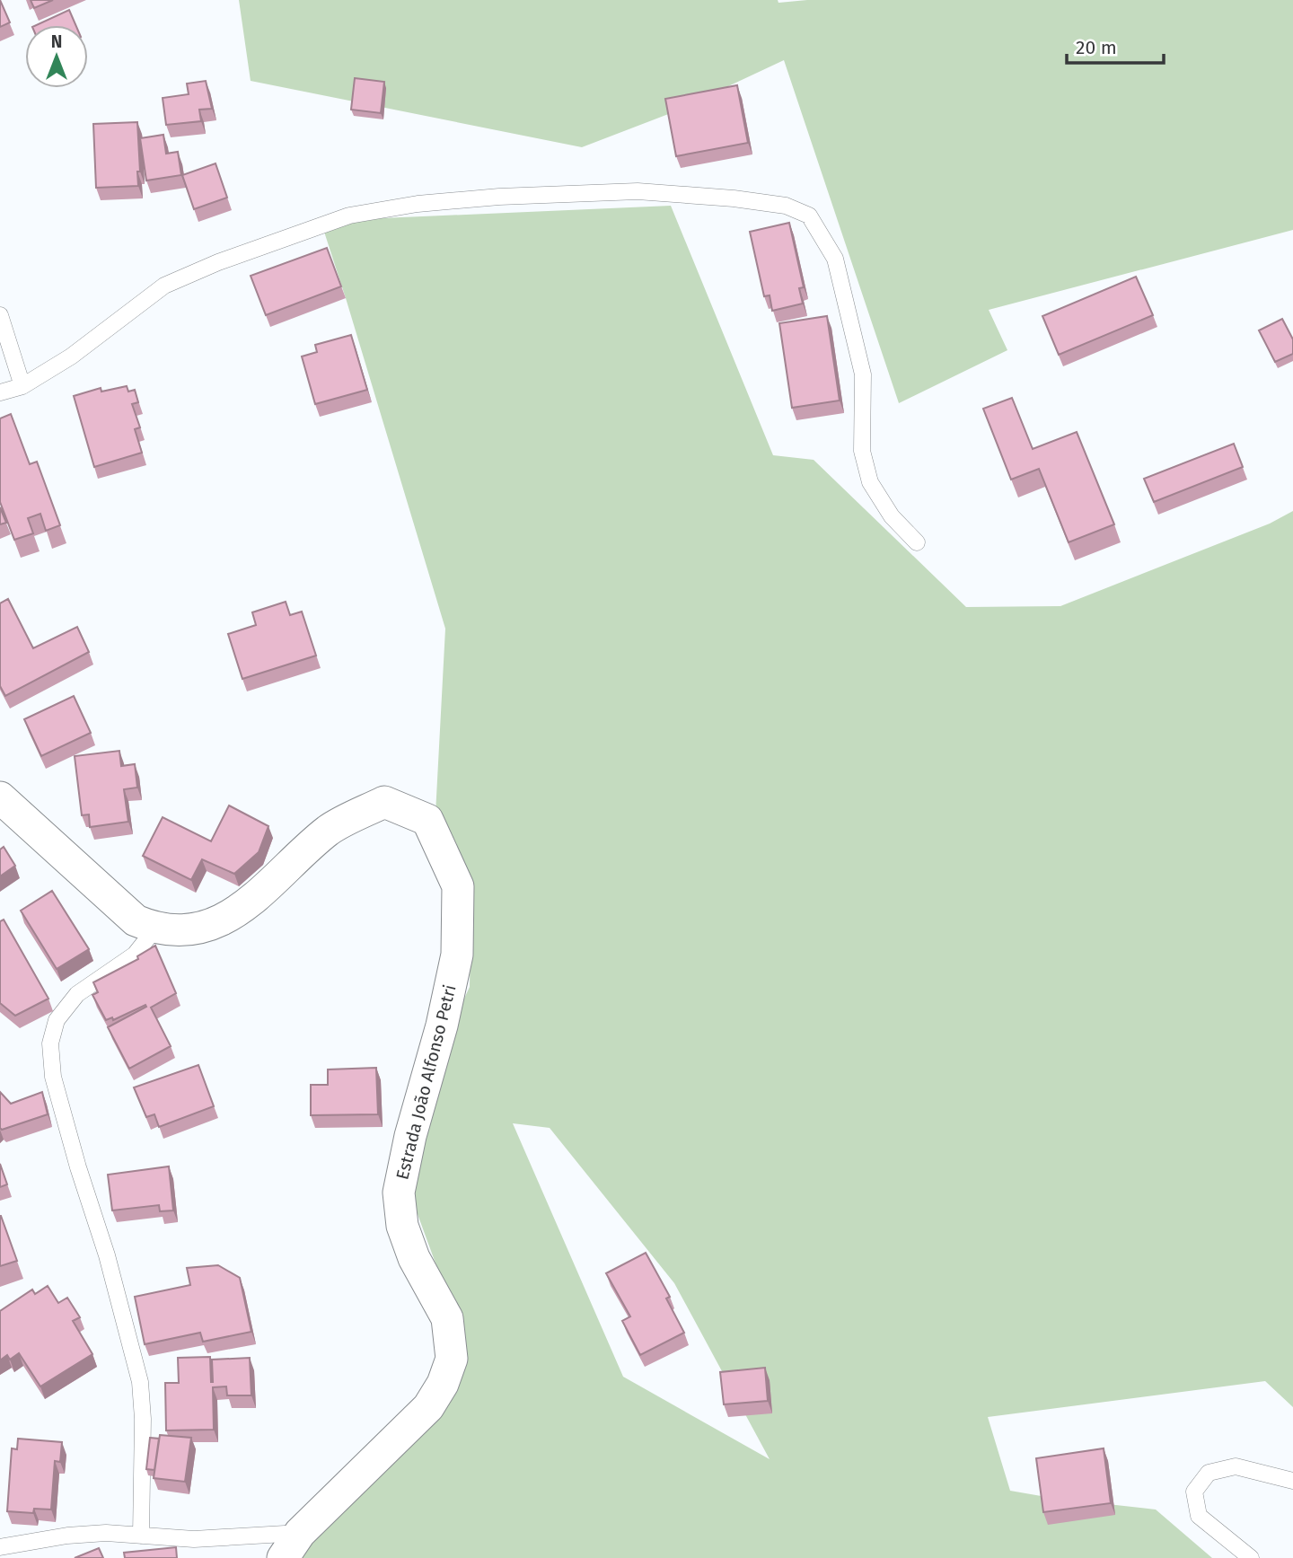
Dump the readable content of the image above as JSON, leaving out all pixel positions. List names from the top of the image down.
{
  "streets": {
    "street": ["Estrada João Alfonso Petri"]
  },
  "scale_bar": "20 m",
  "north": "top"
}
